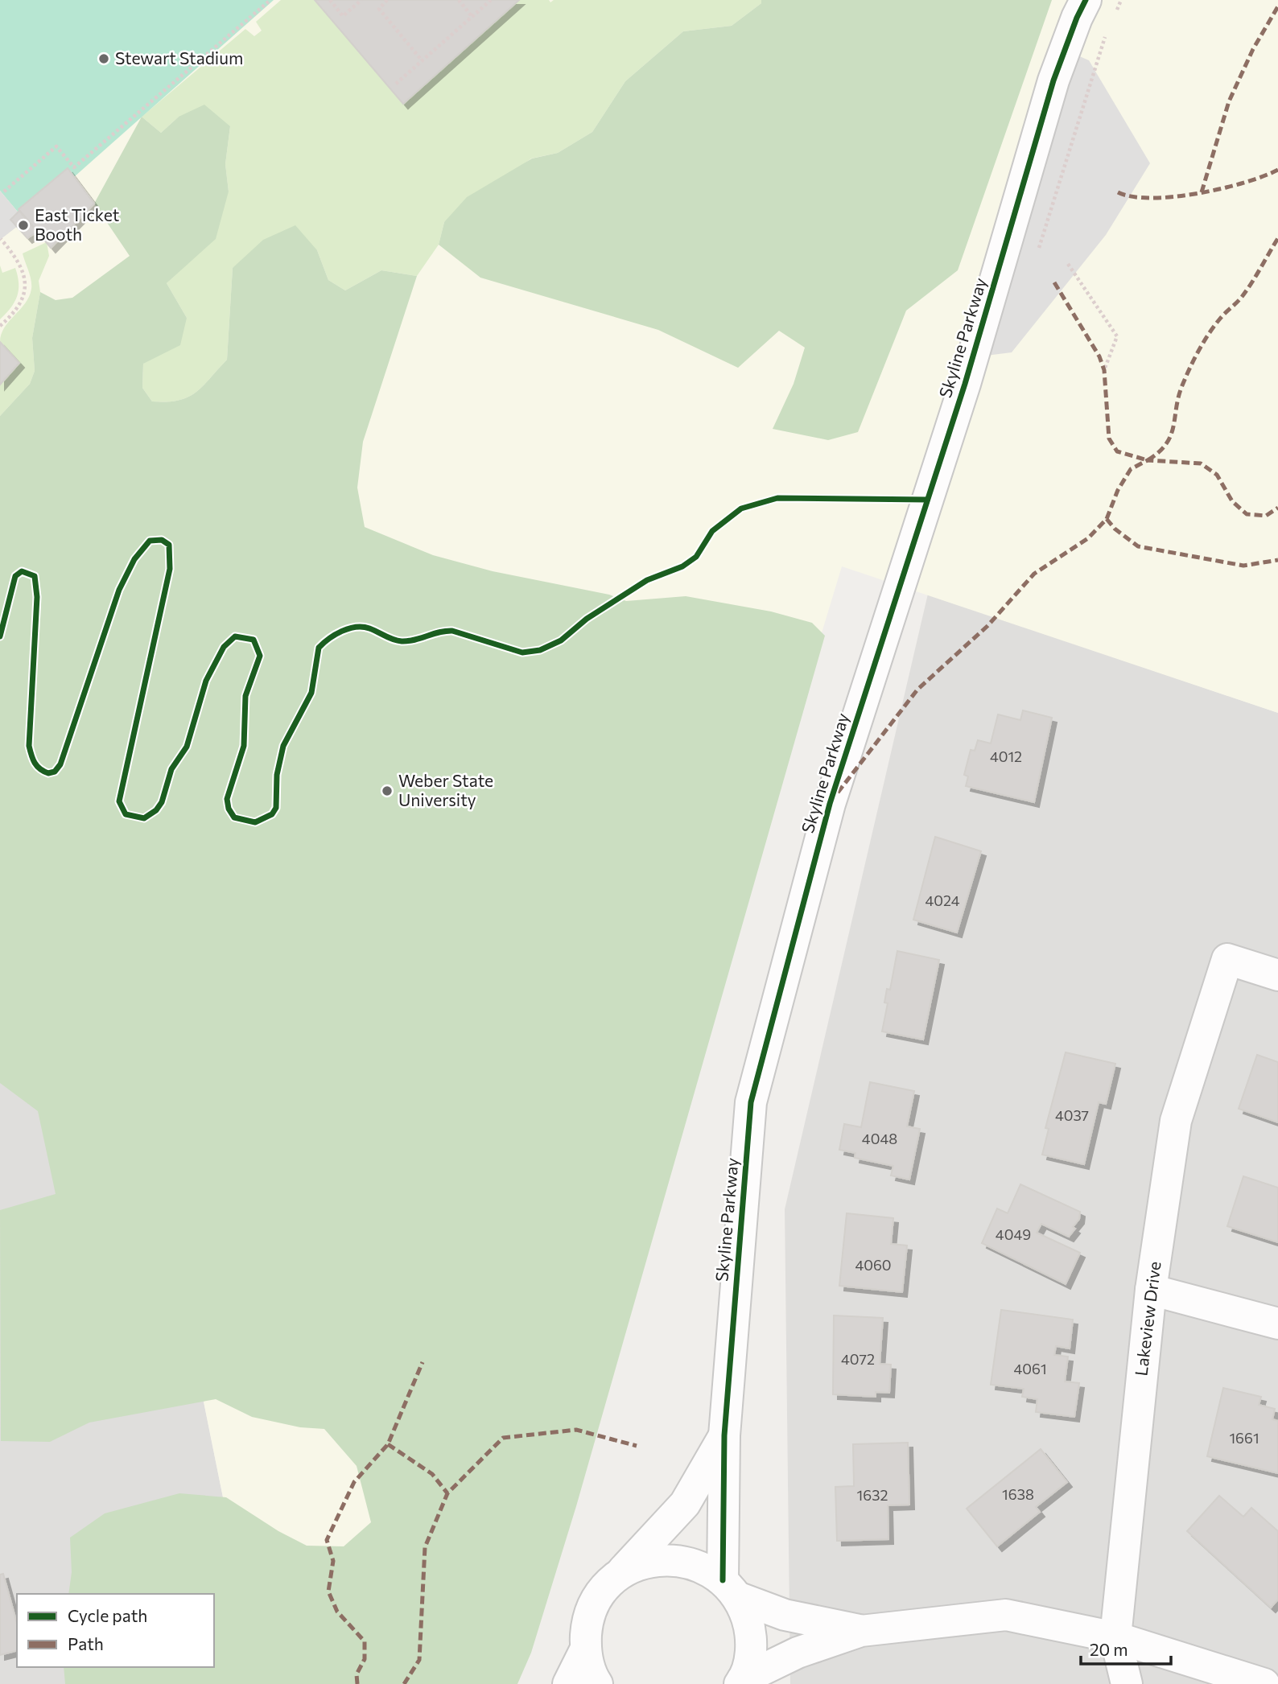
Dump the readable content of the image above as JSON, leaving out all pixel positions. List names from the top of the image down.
{
  "streets": {
    "street": ["Skyline Parkway", "Lakeview Drive"]
  },
  "places": ["Stewart Stadium", "East Ticket Booth", "Weber State University"],
  "house_numbers": [
    "4012",
    "4024",
    "4037",
    "4048",
    "4049",
    "4060",
    "4072",
    "4061",
    "1661",
    "1638",
    "1632"
  ],
  "legend": ["Cycle path", "Path"],
  "scale_bar": "20 m"
}
